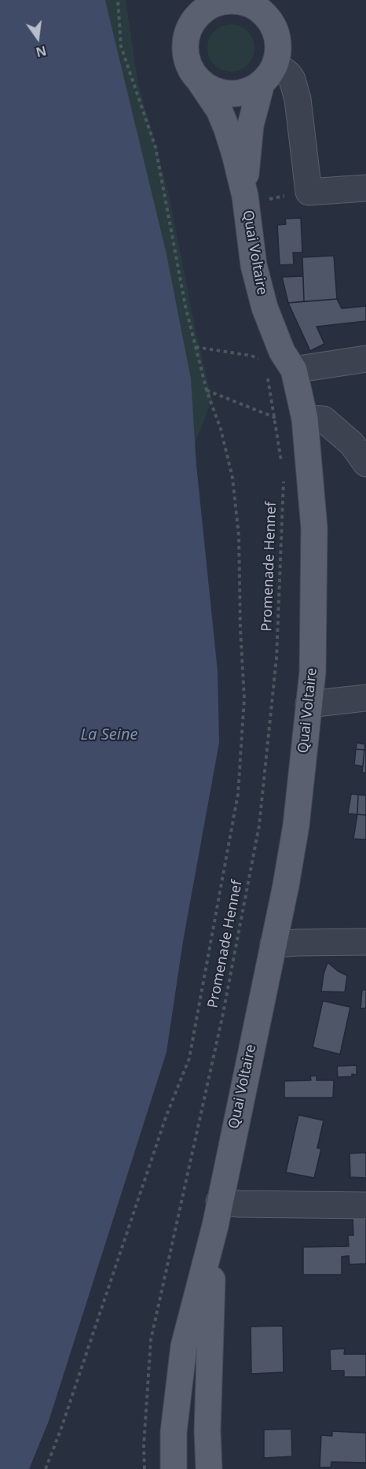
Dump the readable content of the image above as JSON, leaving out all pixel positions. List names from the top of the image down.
{
  "streets": {
    "main road": ["Quai Voltaire"],
    "path": ["Promenade Hennef"]
  },
  "water": ["La Seine"],
  "north": "bottom"
}
